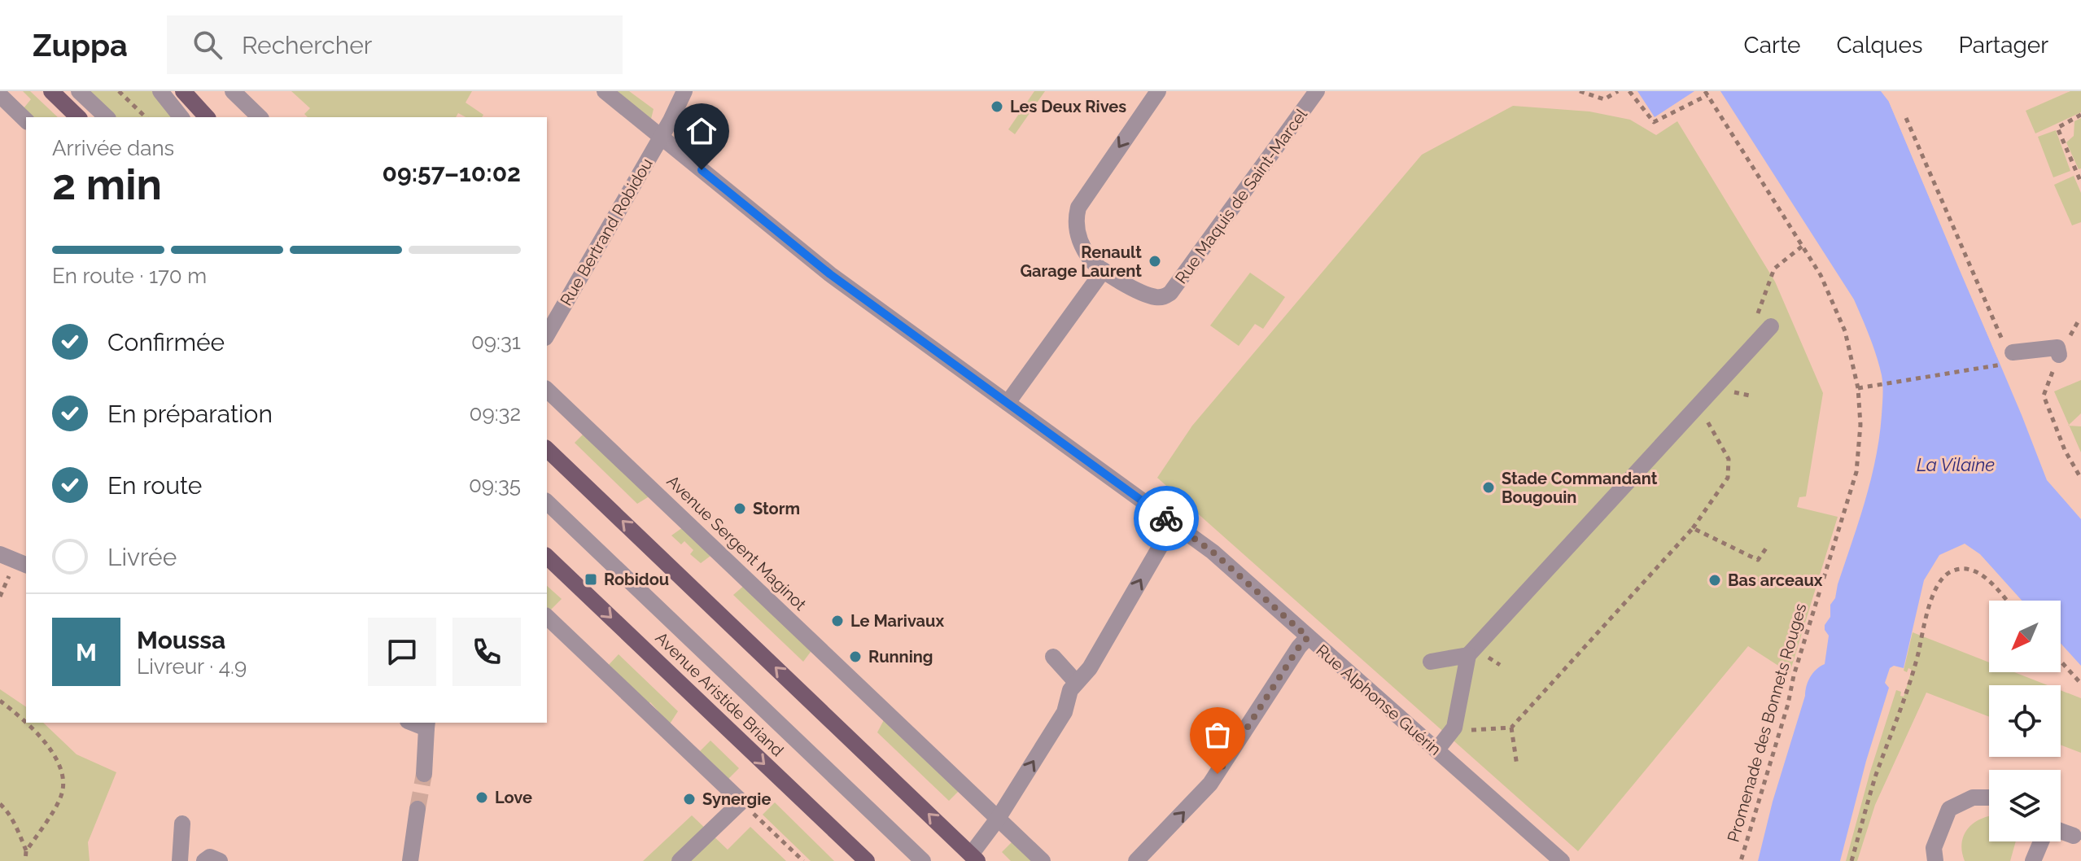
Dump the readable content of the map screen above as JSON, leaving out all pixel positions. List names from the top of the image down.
{
  "streets": {
    "main road": ["Avenue Aristide Briand"],
    "street": [
      "Rue Maquis de Saint-Marcel",
      "Rue Bertrand Robidou",
      "Avenue Sergent Maginot",
      "Rue Alphonse Guérin"
    ],
    "path": ["Promenade des Bonnets Rouges"]
  },
  "crossings": [
    ["Rue Bertrand Robidou", "Rue Alphonse Guérin"]
  ],
  "water": ["La Vilaine"],
  "places": {
    "other": [
      "Les Deux Rives",
      "Renault Garage Laurent",
      "Stade Commandant Bougouin",
      "Storm",
      "Bas arceaux",
      "Le Marivaux",
      "Running",
      "Love",
      "Synergie"
    ],
    "transit": ["Robidou"]
  },
  "north": "bottom left",
  "page": {
    "header": "Zuppa",
    "search": "Rechercher",
    "nav": ["Carte", "Calques", "Partager"],
    "heading": ["2 min", "Arrivée dans", "09:57–10:02"],
    "panel": ["Moussa", "Livreur · 4.9"],
    "bar": "En route · 170 m",
    "list": [
      ["Confirmée", "09:31"],
      ["En préparation", "09:32"],
      ["En route", "09:35"],
      "Livrée"
    ],
    "round": "M"
  }
}
